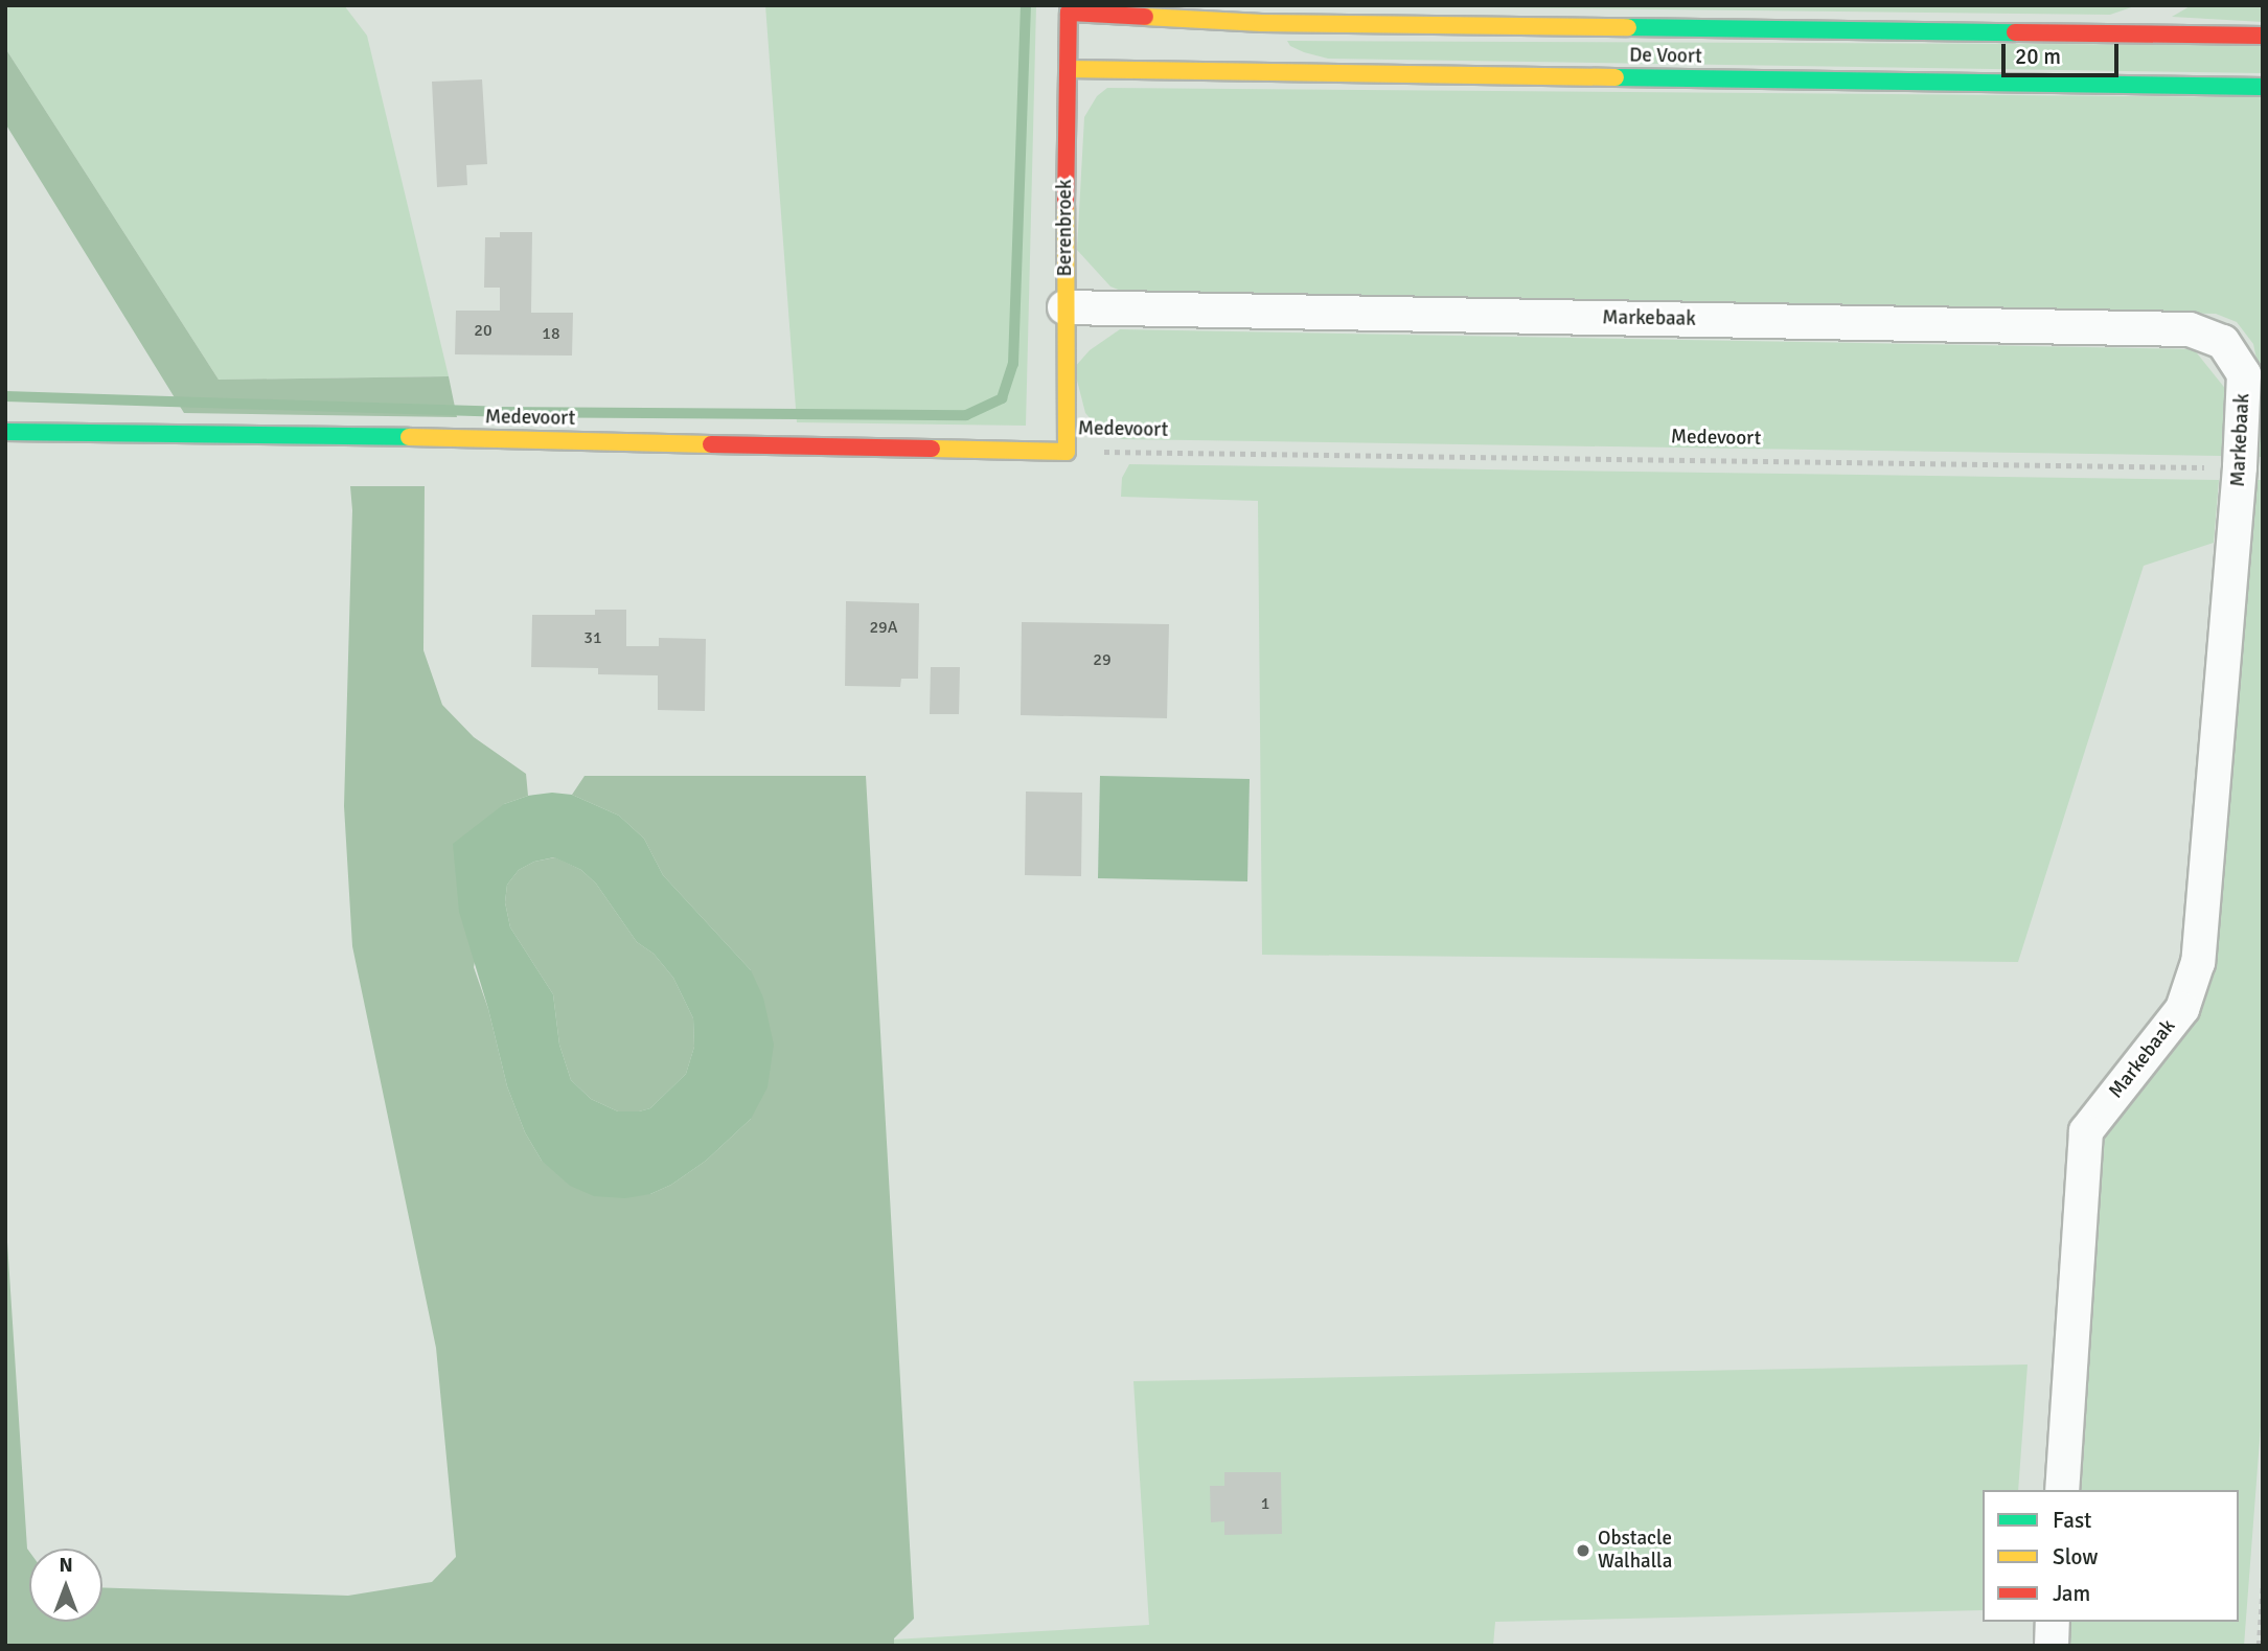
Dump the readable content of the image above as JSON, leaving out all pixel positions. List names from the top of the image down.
{
  "streets": {
    "street": [
      "De Voort",
      "Berenbroek",
      "Markebaak",
      "Medevoort"
    ]
  },
  "crossings": [
    ["De Voort", "Berenbroek"],
    ["Berenbroek", "Markebaak"],
    ["Berenbroek", "Medevoort"],
    ["Markebaak", "Medevoort"]
  ],
  "places": ["Obstacle Walhalla"],
  "house_numbers": [
    "20",
    "18",
    "29A",
    "31",
    "29",
    "1"
  ],
  "legend": ["Fast", "Slow", "Jam"],
  "scale_bar": "20 m",
  "north": "top"
}
